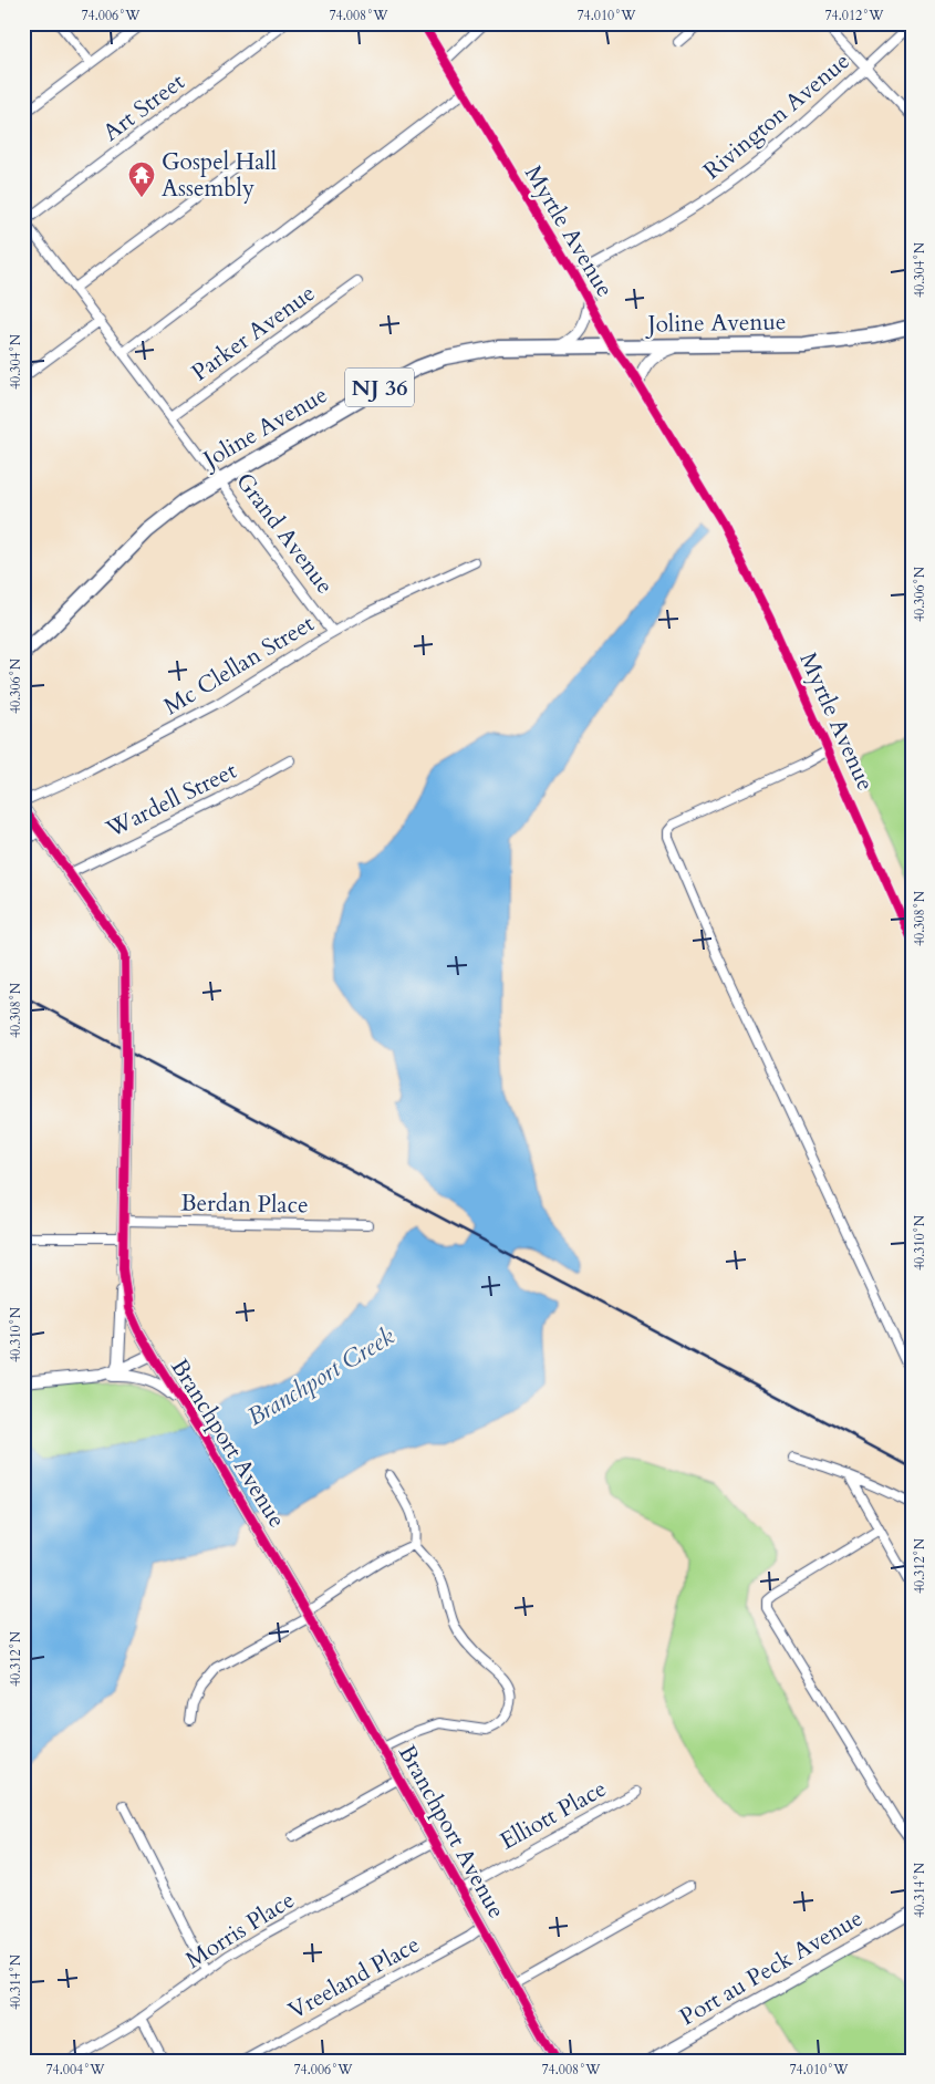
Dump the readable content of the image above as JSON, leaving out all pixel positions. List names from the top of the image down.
{
  "streets": {
    "main road": ["Joline Avenue", "NJ 36"],
    "street": [
      "Art Street",
      "Rivington Avenue",
      "Myrtle Avenue",
      "Parker Avenue",
      "Grand Avenue",
      "Mc Clellan Street",
      "Wardell Street",
      "Berdan Place",
      "Branchport Avenue",
      "Elliott Place",
      "Morris Place",
      "Port au Peck Avenue",
      "Vreeland Place"
    ]
  },
  "crossings": [
    ["Art Street", "Grand Avenue"],
    ["Rivington Avenue", "Myrtle Avenue"],
    ["Myrtle Avenue", "Joline Avenue"],
    ["Joline Avenue", "Grand Avenue"],
    ["Parker Avenue", "Grand Avenue"],
    ["Grand Avenue", "Mc Clellan Street"],
    ["Wardell Street", "Branchport Avenue"],
    ["Berdan Place", "Branchport Avenue"],
    ["Branchport Avenue", "Elliott Place"],
    ["Branchport Avenue", "Morris Place"],
    ["Branchport Avenue", "Vreeland Place"]
  ],
  "water": ["Branchport Creek"],
  "places": {
    "temple": ["Gospel Hall Assembly"]
  },
  "coordinates": [
    "74.006°W",
    "74.008°W",
    "74.010°W",
    "74.012°W",
    "40.304°N",
    "40.306°N",
    "40.308°N",
    "40.310°N",
    "40.312°N",
    "40.314°N",
    "74.004°W"
  ]
}
